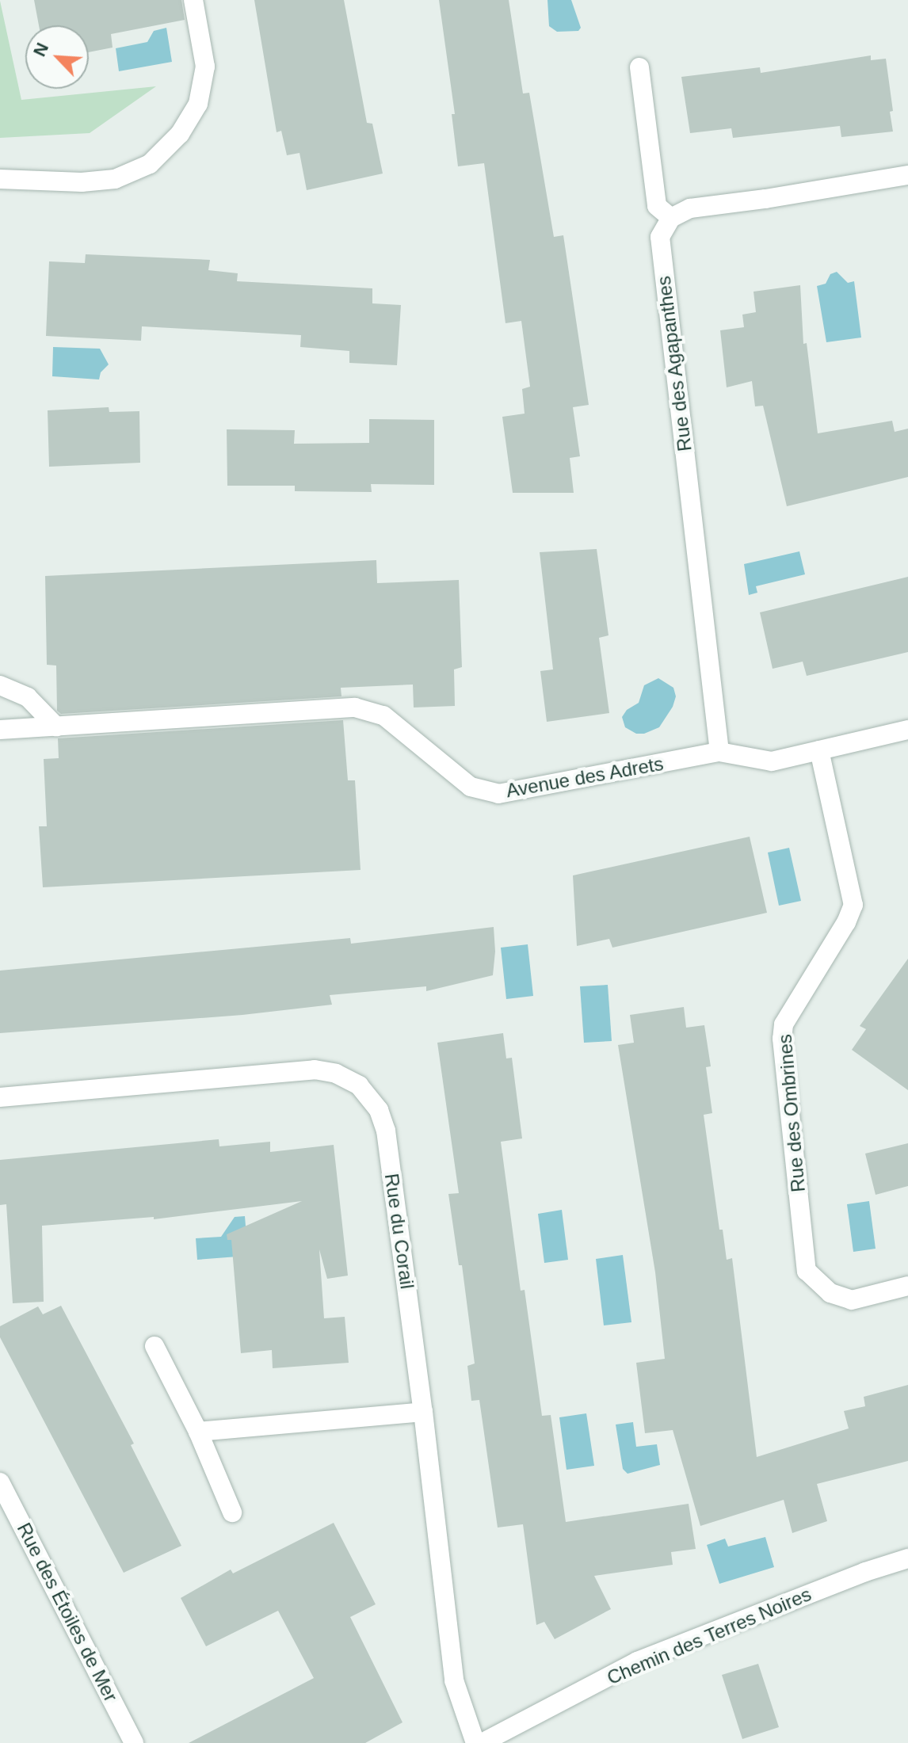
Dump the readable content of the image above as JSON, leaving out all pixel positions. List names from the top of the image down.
{
  "streets": {
    "street": [
      "Rue des Agapanthes",
      "Avenue des Adrets",
      "Rue des Ombrines",
      "Rue du Corail",
      "Rue des Étoiles de Mer",
      "Chemin des Terres Noires"
    ]
  },
  "crossings": [
    ["Rue des Agapanthes", "Avenue des Adrets"],
    ["Avenue des Adrets", "Rue des Ombrines"]
  ],
  "north": "top left"
}
